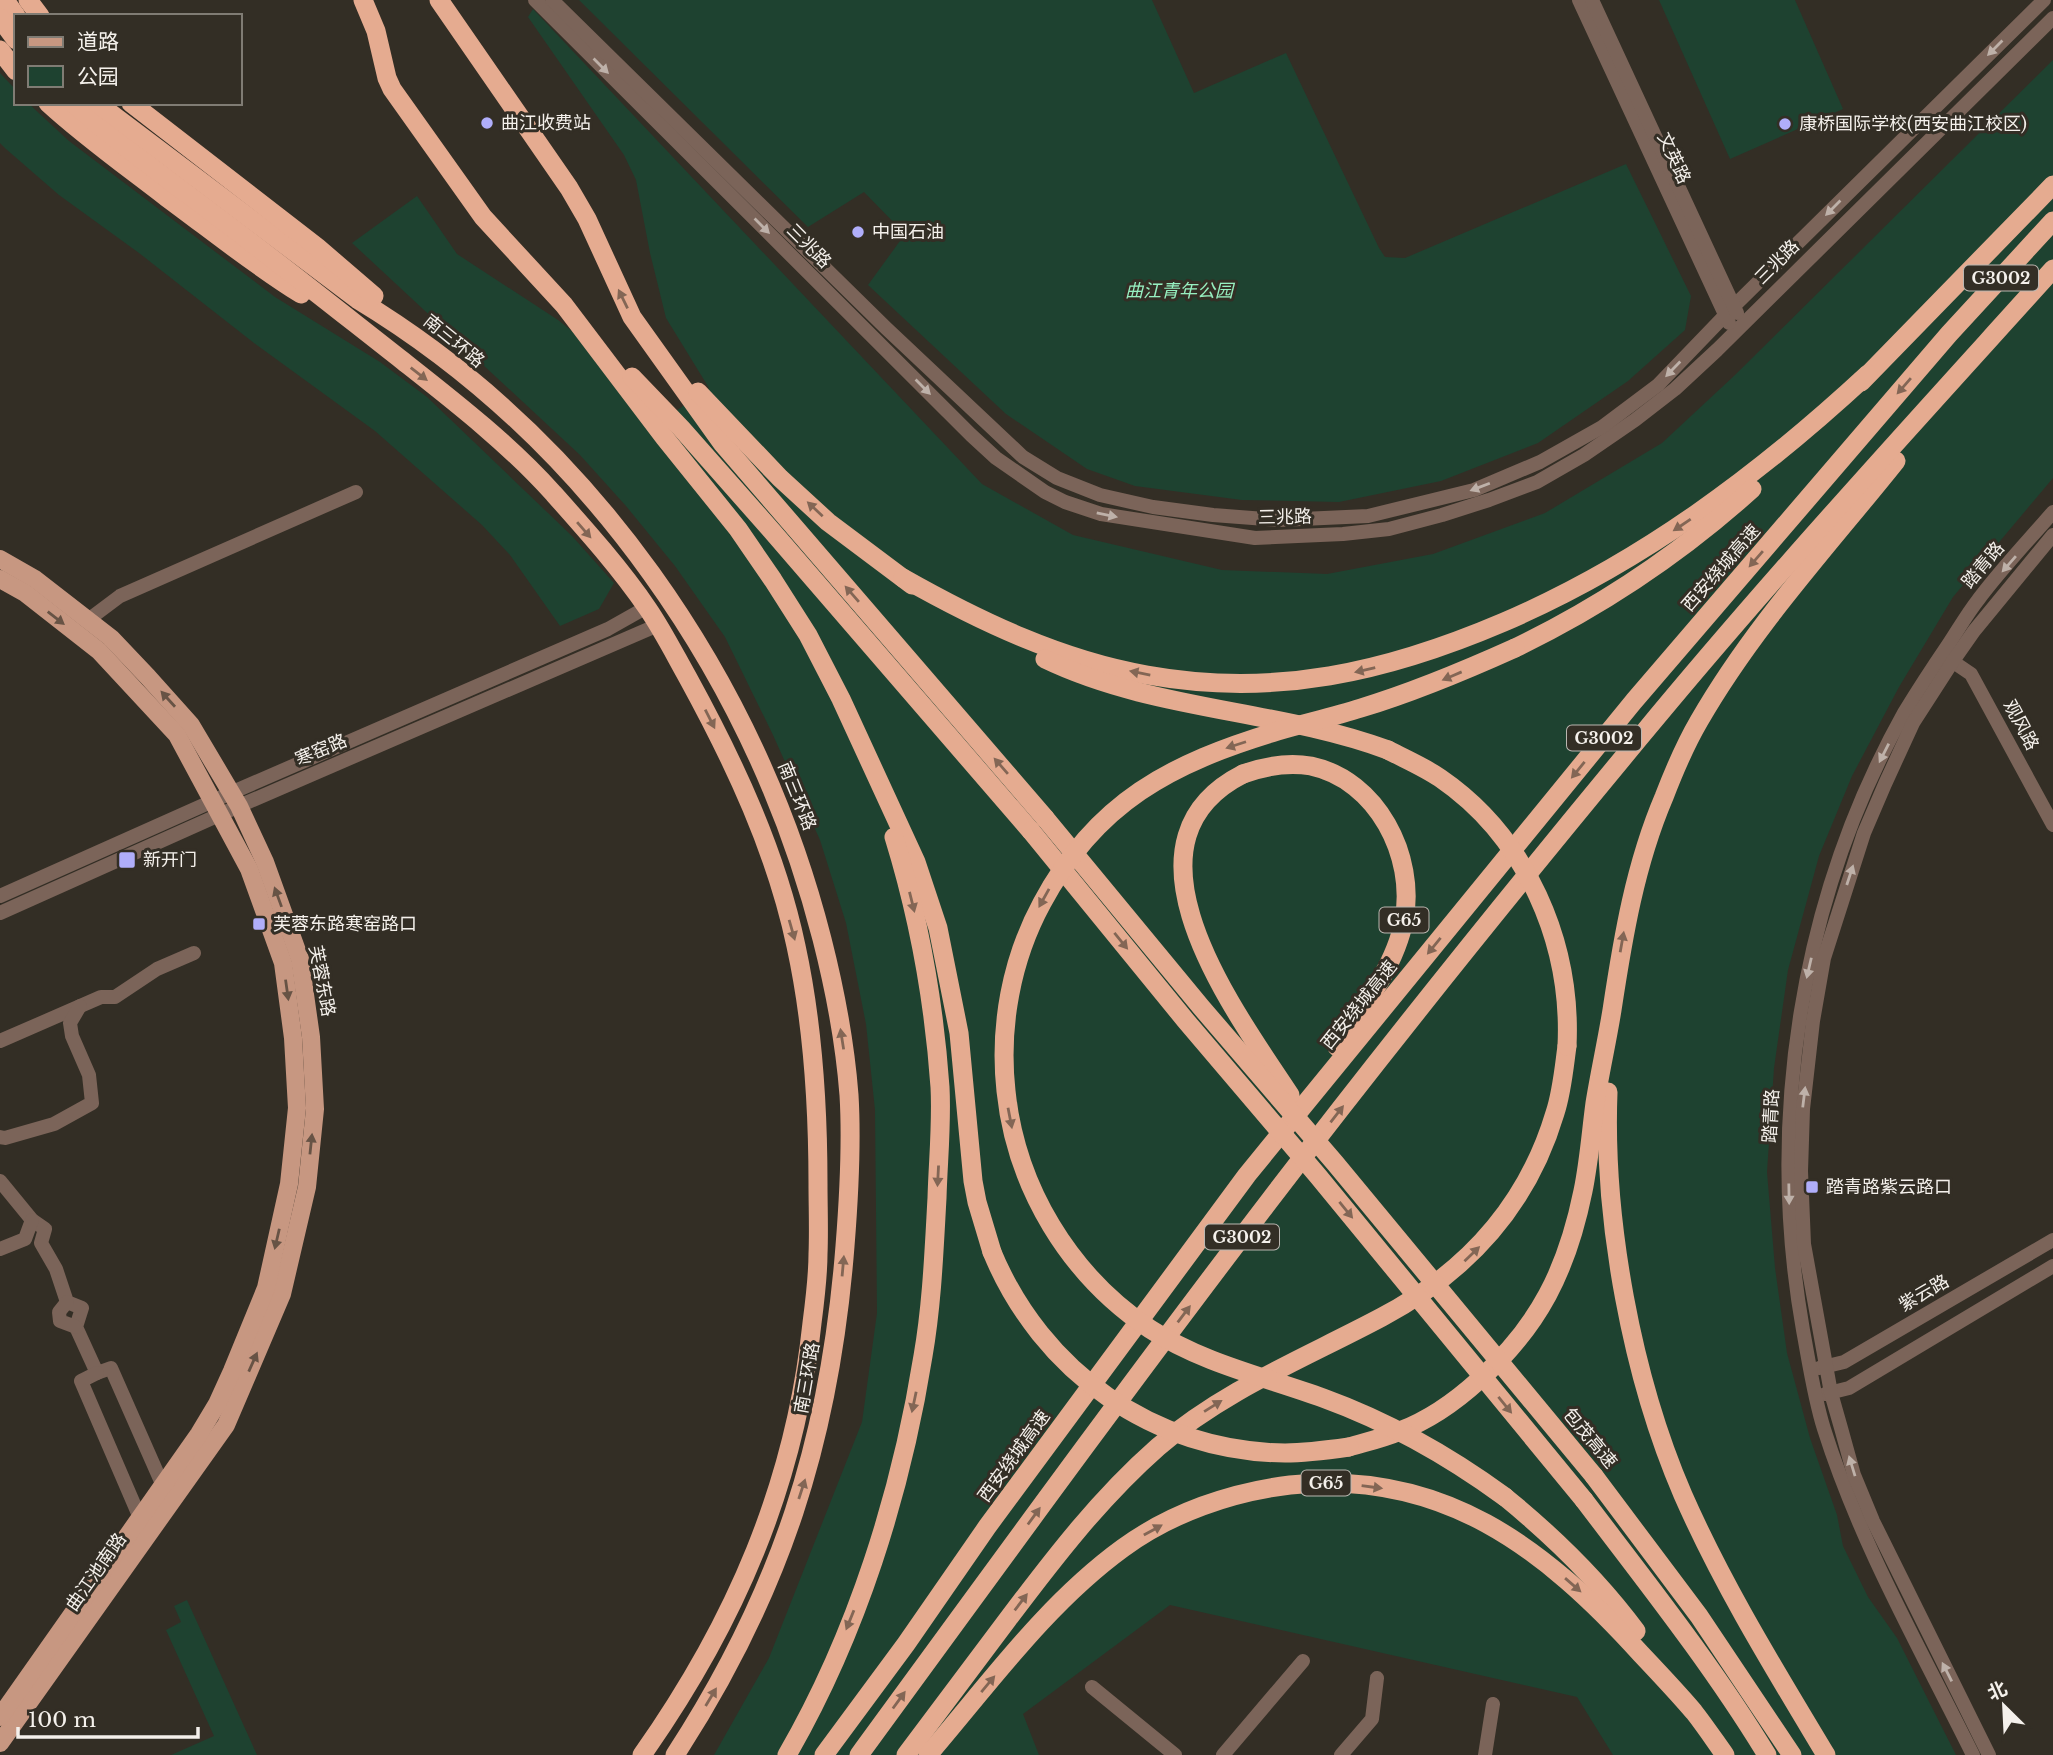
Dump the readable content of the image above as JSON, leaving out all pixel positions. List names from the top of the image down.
{
  "streets": {
    "highway": [
      "G3002",
      "南三环路",
      "西安绕城高速",
      "G65",
      "包茂高速"
    ],
    "main road": ["芙蓉东路", "曲江池南路"],
    "street": [
      "文英路",
      "三兆路",
      "踏青路",
      "观风路",
      "寒窑路",
      "紫云路"
    ]
  },
  "crossings": [
    ["文英路", "三兆路"],
    ["南三环路", "寒窑路"],
    ["踏青路", "观风路"],
    ["踏青路", "紫云路"],
    ["西安绕城高速", "G65"],
    ["寒窑路", "芙蓉东路"],
    ["G65", "包茂高速"],
    ["芙蓉东路", "曲江池南路"]
  ],
  "parks": ["曲江青年公园"],
  "places": {
    "other": ["曲江收费站", "康桥国际学校(西安曲江校区)", "中国石油"],
    "transit": ["新开门", "芙蓉东路寒窑路口", "踏青路紫云路口"]
  },
  "legend": ["道路", "公园"],
  "scale_bar": "100 m",
  "north": "top left"
}
